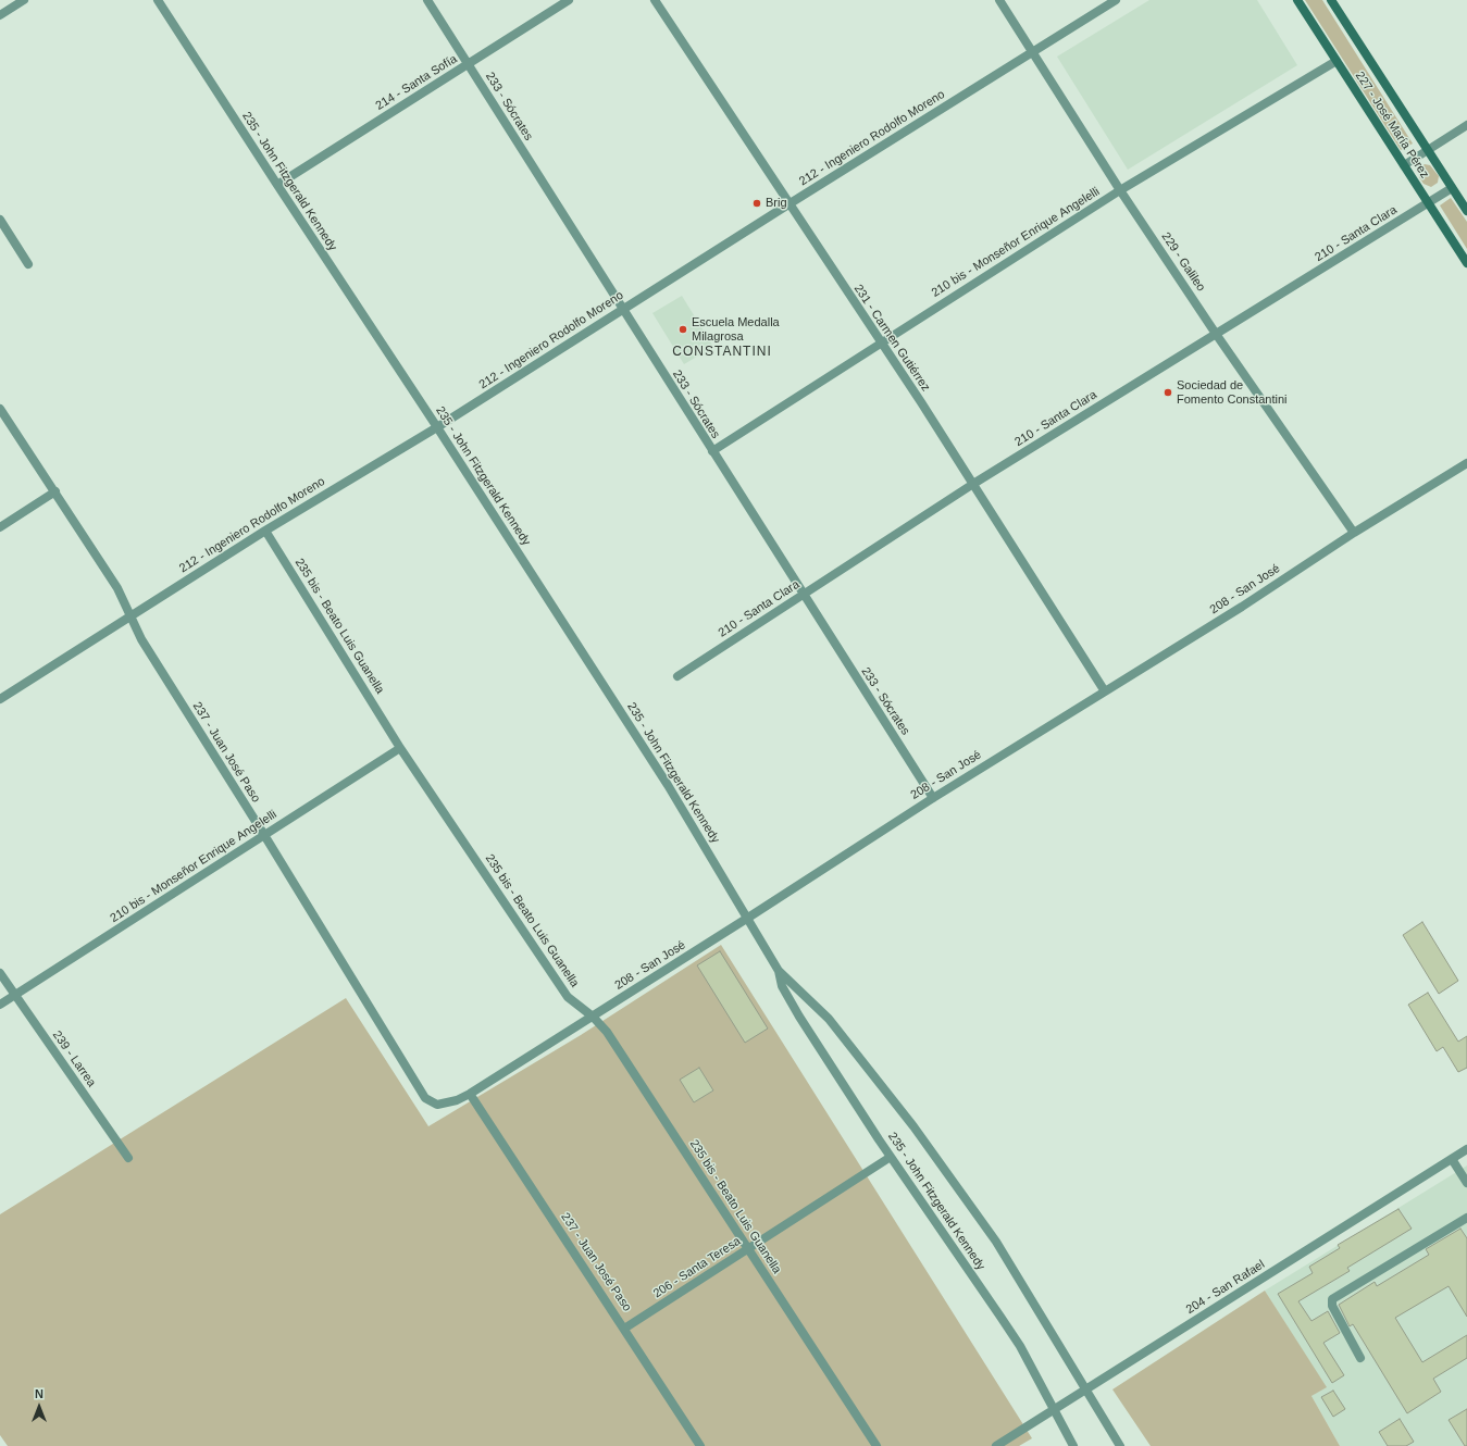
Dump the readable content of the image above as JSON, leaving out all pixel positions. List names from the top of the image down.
{
  "streets": {
    "street": [
      "214 - Santa Sofía",
      "233 - Sócrates",
      "227 - José María Pérez",
      "212 - Ingeniero Rodolfo Moreno",
      "235 - John Fitzgerald Kennedy",
      "210 - Santa Clara",
      "210 bis - Monseñor Enrique Angelelli",
      "229 - Galileo",
      "231 - Carmen Gutiérrez",
      "208 - San José",
      "235 bis - Beato Luis Guanella",
      "237 - Juan José Paso",
      "239 - Larrea",
      "206 - Santa Teresa",
      "204 - San Rafael"
    ]
  },
  "crossings": [
    ["214 - Santa Sofía", "233 - Sócrates"],
    ["214 - Santa Sofía", "235 - John Fitzgerald Kennedy"],
    ["233 - Sócrates", "212 - Ingeniero Rodolfo Moreno"],
    ["233 - Sócrates", "210 - Santa Clara"],
    ["233 - Sócrates", "210 bis - Monseñor Enrique Angelelli"],
    ["233 - Sócrates", "208 - San José"],
    ["227 - José María Pérez", "210 - Santa Clara"],
    ["227 - José María Pérez", "210 bis - Monseñor Enrique Angelelli"],
    ["212 - Ingeniero Rodolfo Moreno", "235 - John Fitzgerald Kennedy"],
    ["212 - Ingeniero Rodolfo Moreno", "229 - Galileo"],
    ["212 - Ingeniero Rodolfo Moreno", "231 - Carmen Gutiérrez"],
    ["212 - Ingeniero Rodolfo Moreno", "235 bis - Beato Luis Guanella"],
    ["212 - Ingeniero Rodolfo Moreno", "237 - Juan José Paso"],
    ["235 - John Fitzgerald Kennedy", "208 - San José"],
    ["235 - John Fitzgerald Kennedy", "206 - Santa Teresa"],
    ["235 - John Fitzgerald Kennedy", "204 - San Rafael"],
    ["210 - Santa Clara", "229 - Galileo"],
    ["210 - Santa Clara", "231 - Carmen Gutiérrez"],
    ["210 bis - Monseñor Enrique Angelelli", "229 - Galileo"],
    ["210 bis - Monseñor Enrique Angelelli", "231 - Carmen Gutiérrez"],
    ["210 bis - Monseñor Enrique Angelelli", "235 bis - Beato Luis Guanella"],
    ["210 bis - Monseñor Enrique Angelelli", "237 - Juan José Paso"],
    ["210 bis - Monseñor Enrique Angelelli", "239 - Larrea"],
    ["229 - Galileo", "208 - San José"],
    ["231 - Carmen Gutiérrez", "208 - San José"],
    ["208 - San José", "235 bis - Beato Luis Guanella"],
    ["208 - San José", "237 - Juan José Paso"],
    ["235 bis - Beato Luis Guanella", "206 - Santa Teresa"],
    ["237 - Juan José Paso", "206 - Santa Teresa"]
  ],
  "districts": ["CONSTANTINI"],
  "places": ["Brig", "Escuela Medalla Milagrosa", "Sociedad de Fomento Constantini"],
  "north": "top"
}
